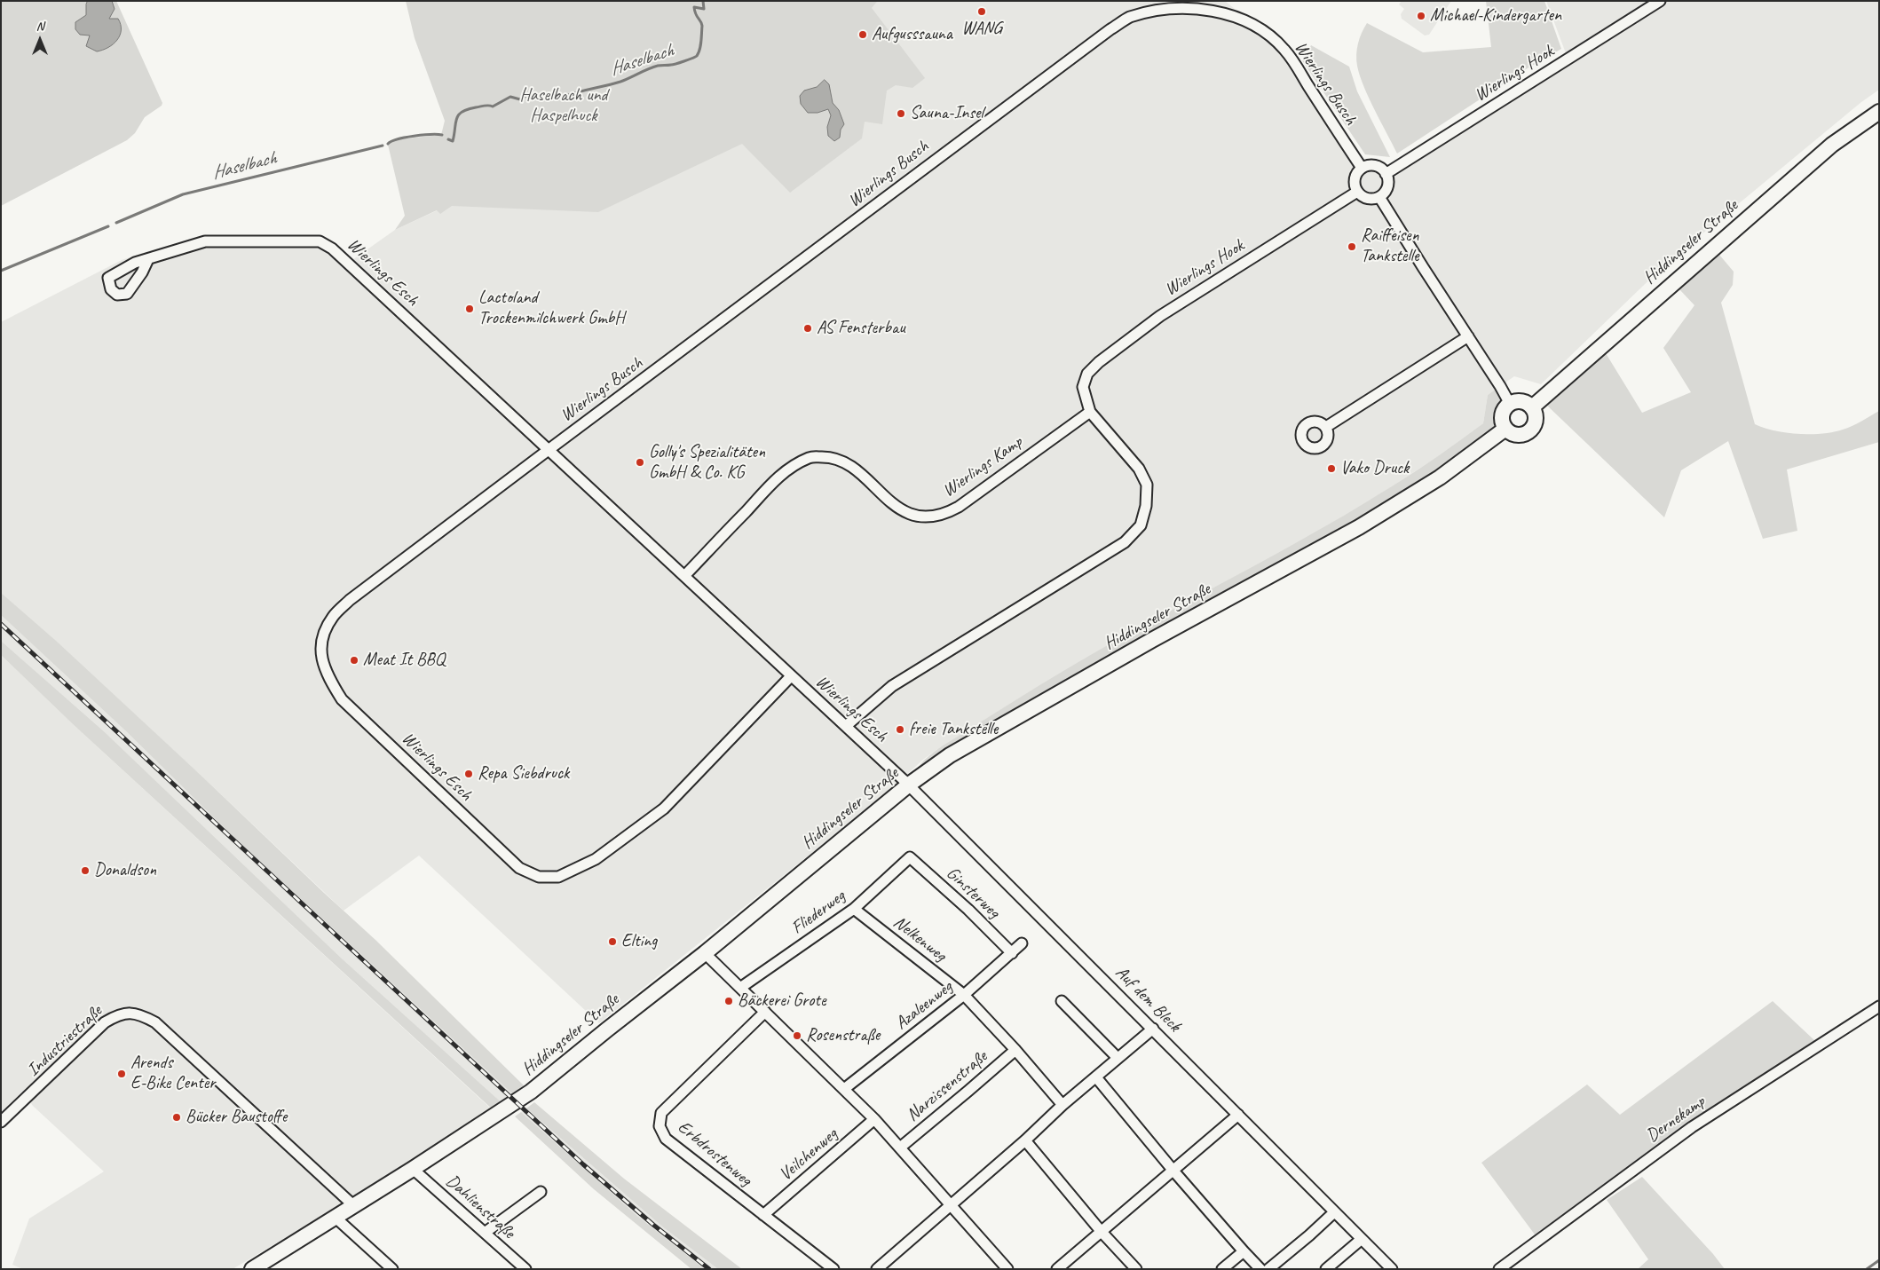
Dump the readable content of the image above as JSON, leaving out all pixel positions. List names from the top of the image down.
{
  "streets": {
    "street": [
      "Wierlings Hook",
      "Wierlings Busch",
      "Hiddingseler Straße",
      "Wierlings Esch",
      "Wierlings Kamp",
      "Ginsterweg",
      "Fliederweg",
      "Nelkenweg",
      "Auf dem Bleck",
      "Azaleenweg",
      "Industriestraße",
      "Narzissenstraße",
      "Dernekamp",
      "Erbdrostenweg",
      "Veilchenweg",
      "Dahlienstraße"
    ]
  },
  "crossings": [
    ["Wierlings Hook", "Wierlings Busch"],
    ["Wierlings Hook", "Wierlings Kamp"],
    ["Wierlings Busch", "Wierlings Esch"],
    ["Hiddingseler Straße", "Wierlings Esch"],
    ["Hiddingseler Straße", "Auf dem Bleck"],
    ["Hiddingseler Straße", "Industriestraße"],
    ["Hiddingseler Straße", "Dahlienstraße"],
    ["Wierlings Esch", "Wierlings Kamp"],
    ["Wierlings Esch", "Auf dem Bleck"],
    ["Ginsterweg", "Fliederweg"],
    ["Ginsterweg", "Azaleenweg"],
    ["Fliederweg", "Nelkenweg"],
    ["Nelkenweg", "Azaleenweg"],
    ["Nelkenweg", "Narzissenstraße"],
    ["Azaleenweg", "Narzissenstraße"],
    ["Erbdrostenweg", "Veilchenweg"]
  ],
  "water": ["Haselbach"],
  "parks": ["Haselbach und Haspelhuck"],
  "places": [
    "WANG",
    "Michael-Kindergarten",
    "Aufgusssauna",
    "Sauna-Insel",
    "Raiffeisen Tankstelle",
    "Lactoland Trockenmilchwerk GmbH",
    "AS Fensterbau",
    "Golly's Spezialitäten GmbH & Co. KG",
    "Vako Druck",
    "Meat It BBQ",
    "freie Tankstelle",
    "Repa Siebdruck",
    "Donaldson",
    "Elting",
    "Bäckerei Grote",
    "Rosenstraße",
    "Arends E-Bike Center",
    "Bücker Baustoffe"
  ],
  "north": "top"
}
